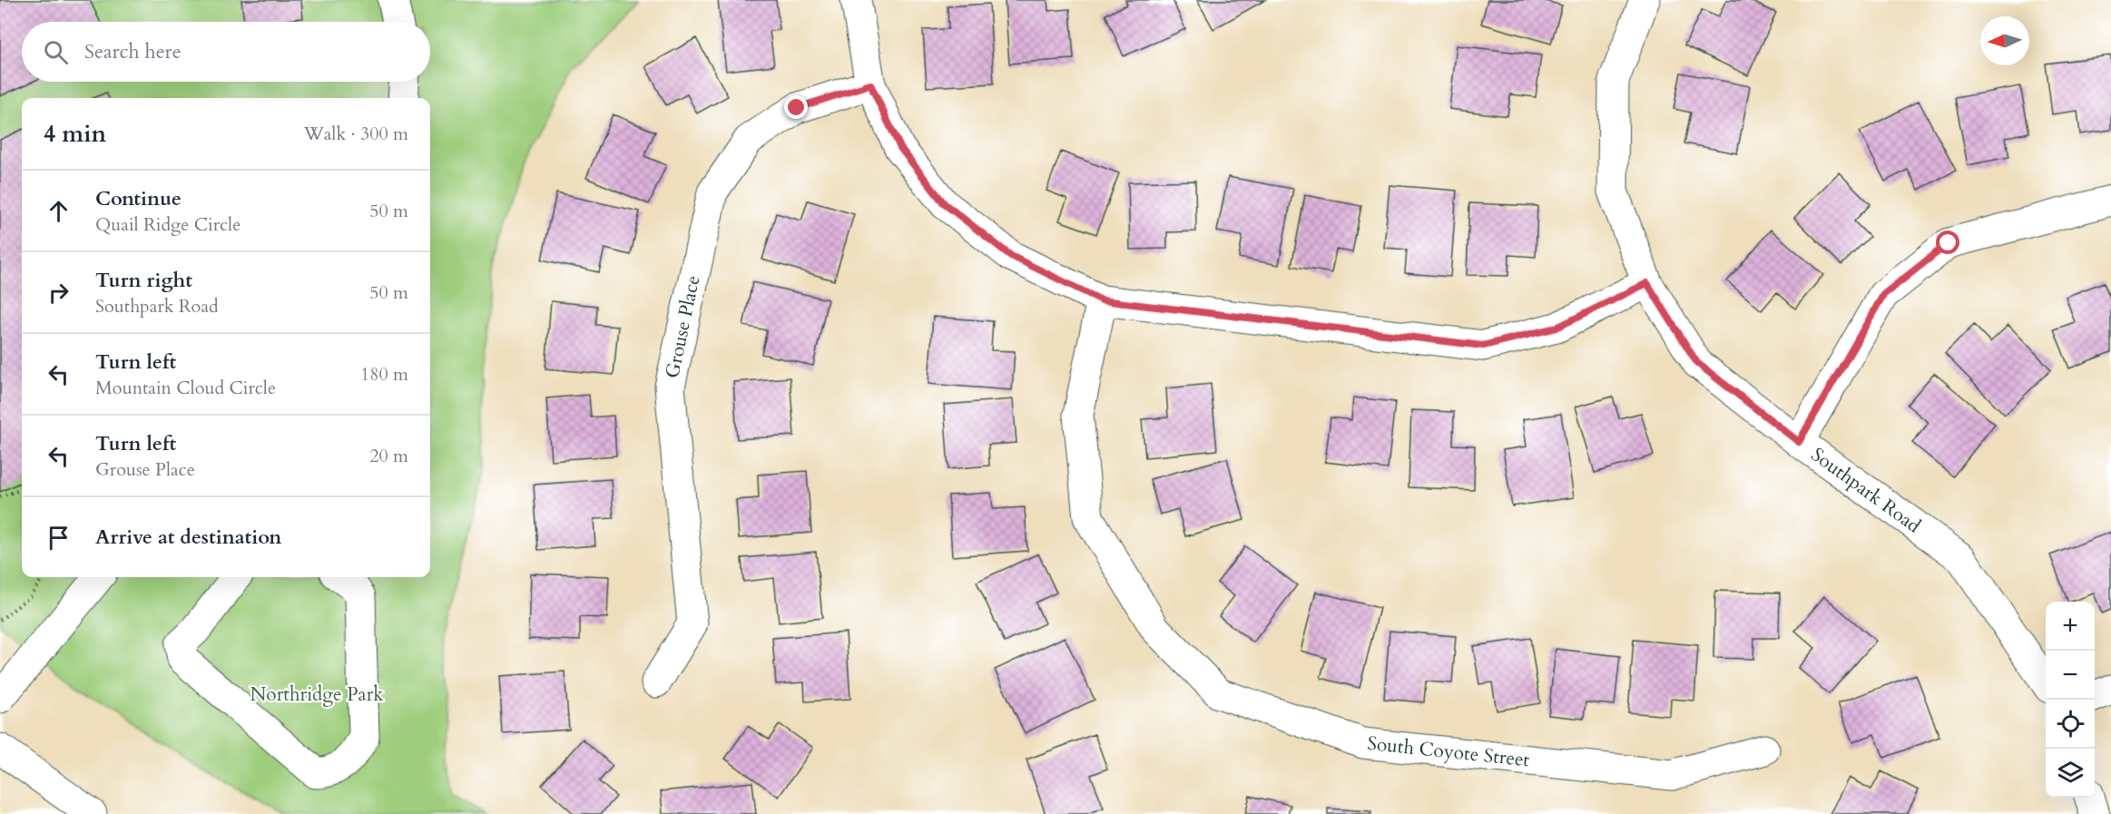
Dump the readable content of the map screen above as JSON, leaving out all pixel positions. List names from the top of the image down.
{
  "streets": {
    "street": ["Grouse Place", "Southpark Road", "South Coyote Street"]
  },
  "parks": ["Northridge Park"],
  "north": "left",
  "page": {
    "search": "Search here",
    "heading": ["4 min", "Walk · 300 m"],
    "list": [
      ["Continue", "Quail Ridge Circle", "50 m"],
      ["Turn right", "Southpark Road", "50 m"],
      ["Turn left", "Mountain Cloud Circle", "180 m"],
      ["Turn left", "Grouse Place", "20 m"],
      "Arrive at destination"
    ],
    "map_buttons": ["+", "−"]
  }
}
